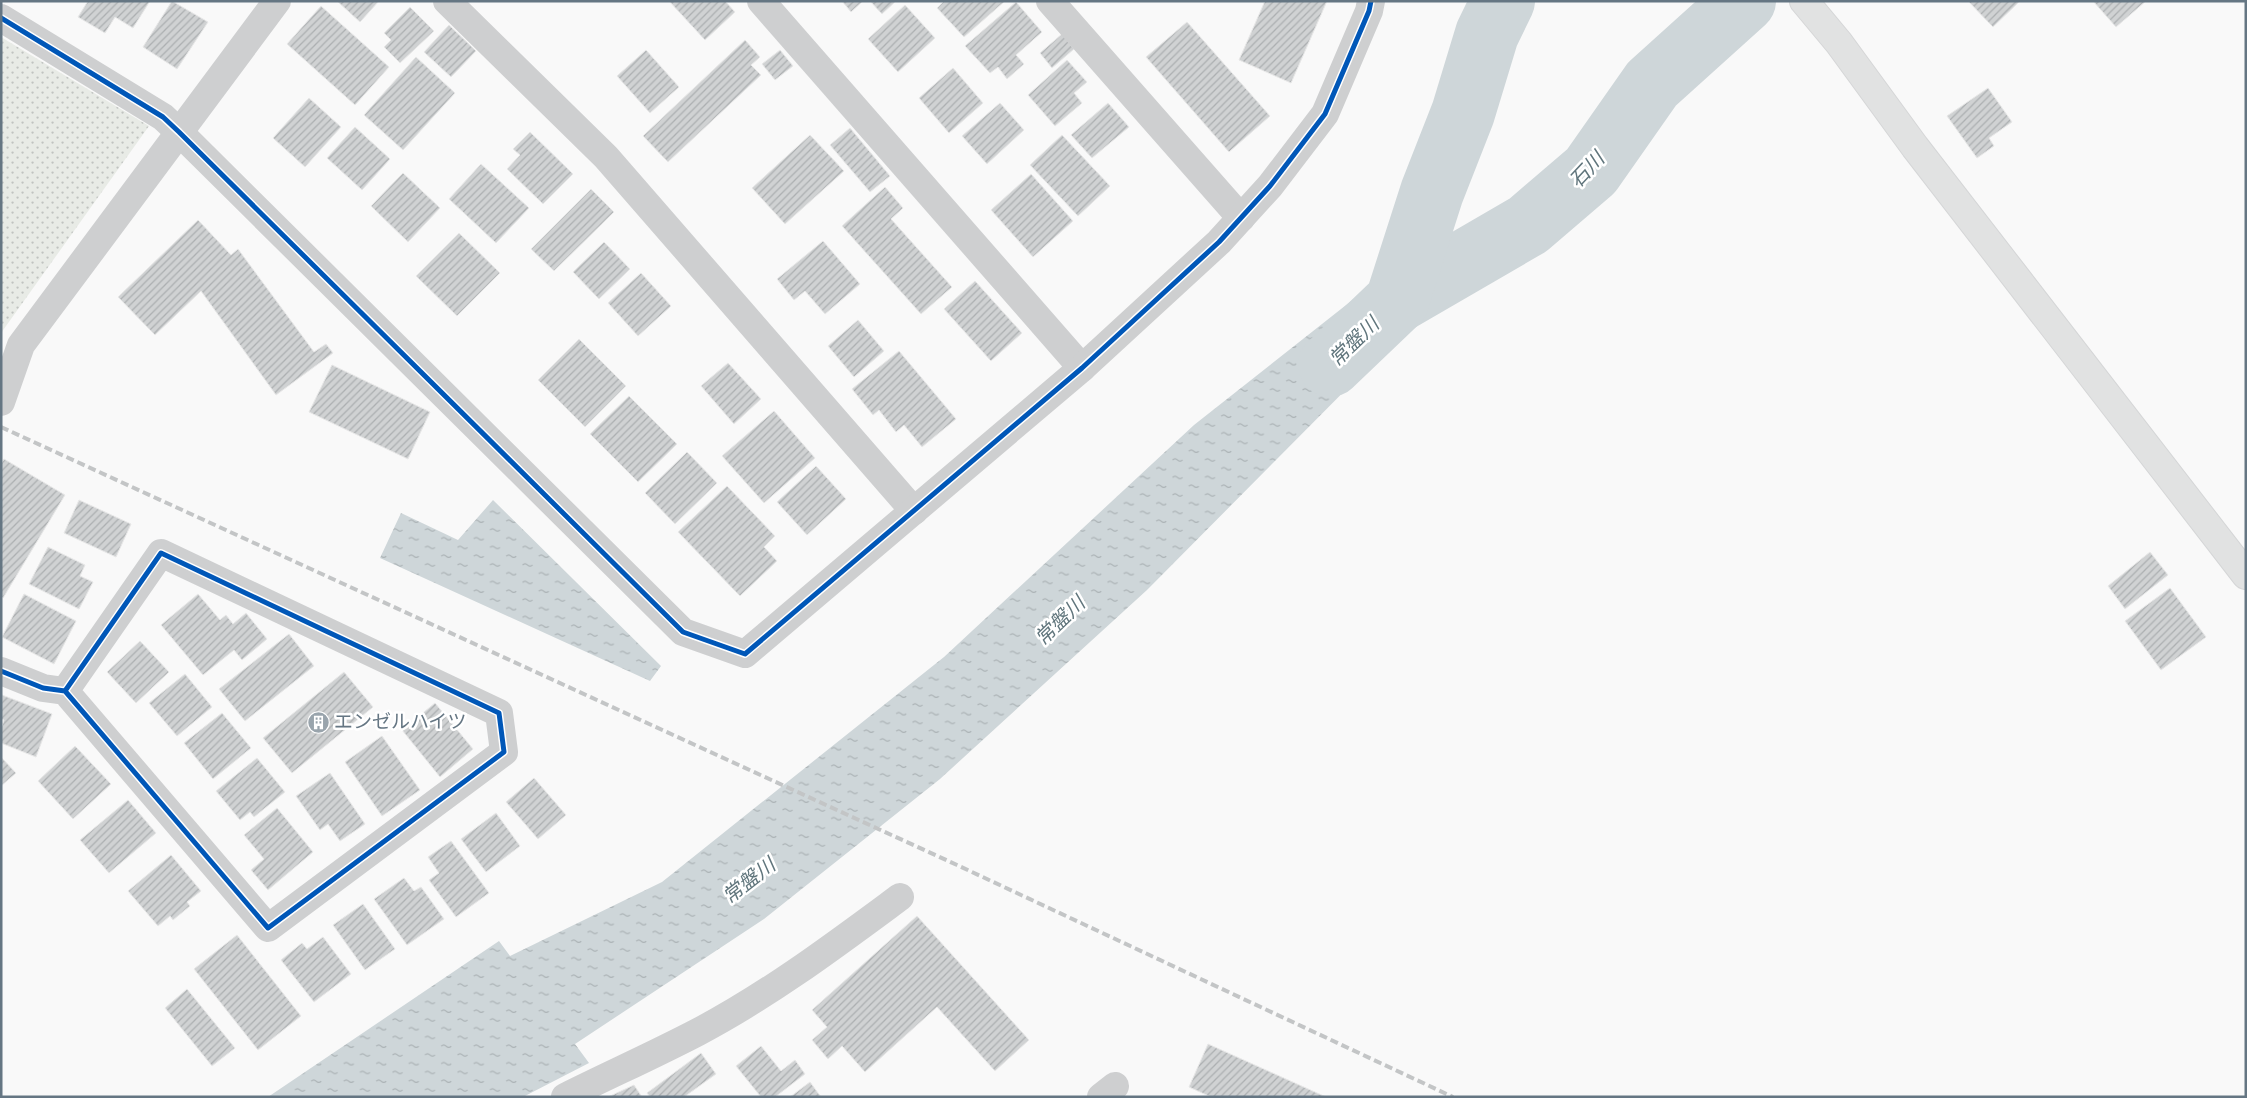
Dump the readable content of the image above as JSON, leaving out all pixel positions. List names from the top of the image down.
{
  "water": ["石川", "常盤川"],
  "places": {
    "building": ["エンゼルハイツ"]
  }
}
